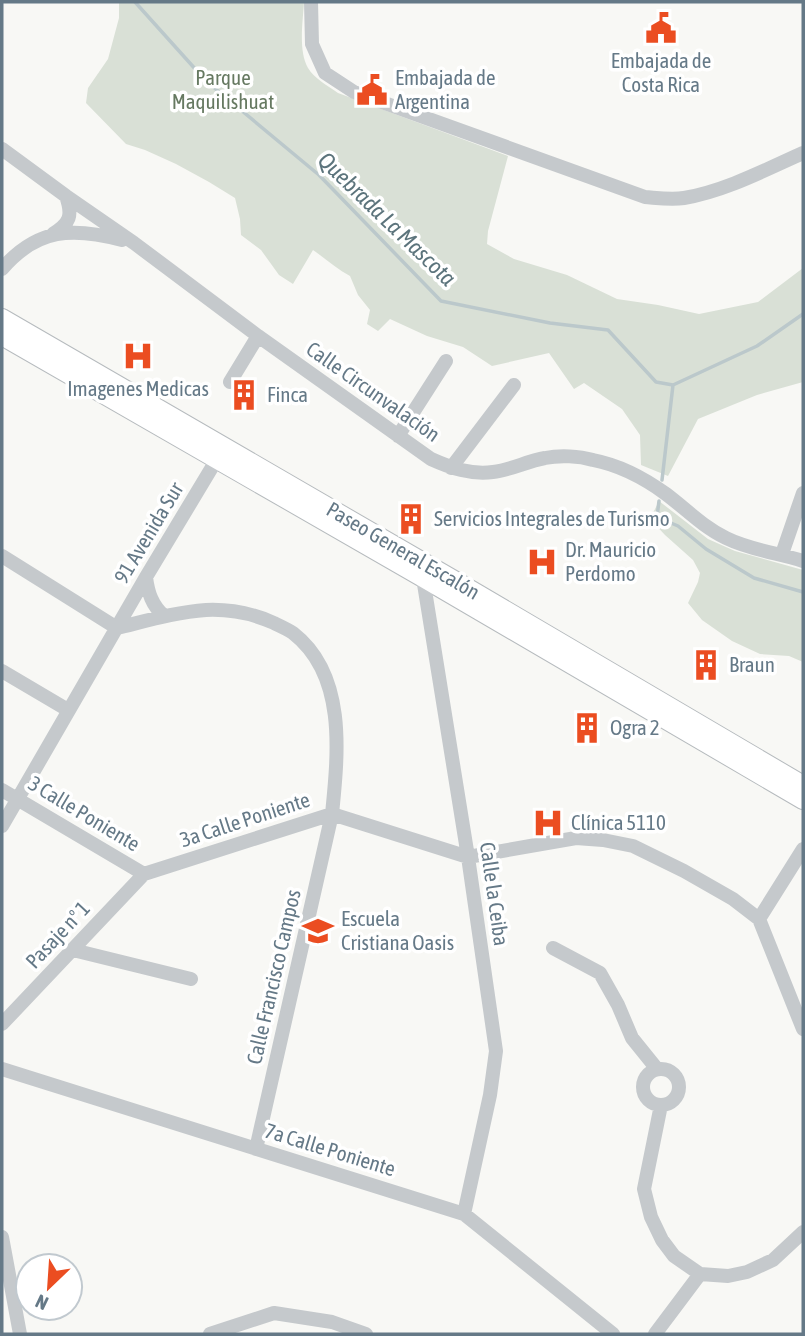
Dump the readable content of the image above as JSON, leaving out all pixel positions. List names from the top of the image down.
{
  "streets": {
    "main road": ["Paseo General Escalón"],
    "street": [
      "Calle Circunvalación",
      "91 Avenida Sur",
      "3 Calle Poniente",
      "3a Calle Poniente",
      "Calle la Ceiba",
      "Pasaje n° 1",
      "Calle Francisco Campos",
      "7a Calle Poniente"
    ]
  },
  "crossings": [
    ["91 Avenida Sur", "Paseo General Escalón"],
    ["91 Avenida Sur", "3 Calle Poniente"],
    ["91 Avenida Sur", "Calle Francisco Campos"],
    ["Paseo General Escalón", "Calle la Ceiba"],
    ["3 Calle Poniente", "3a Calle Poniente"],
    ["3 Calle Poniente", "Pasaje n° 1"],
    ["3a Calle Poniente", "Calle la Ceiba"],
    ["3a Calle Poniente", "Pasaje n° 1"],
    ["3a Calle Poniente", "Calle Francisco Campos"],
    ["Calle la Ceiba", "7a Calle Poniente"],
    ["Calle Francisco Campos", "7a Calle Poniente"]
  ],
  "water": ["Quebrada La Mascota"],
  "parks": ["Parque Maquilishuat"],
  "places": {
    "public building": ["Embajada de Costa Rica", "Embajada de Argentina"],
    "hospital": ["Imagenes Medicas", "Dr. Mauricio Perdomo", "Clínica 5110"],
    "building": [
      "Finca",
      "Servicios Integrales de Turismo",
      "Braun",
      "Ogra 2"
    ],
    "school or university": ["Escuela Cristiana Oasis"]
  },
  "north": "bottom left"
}
